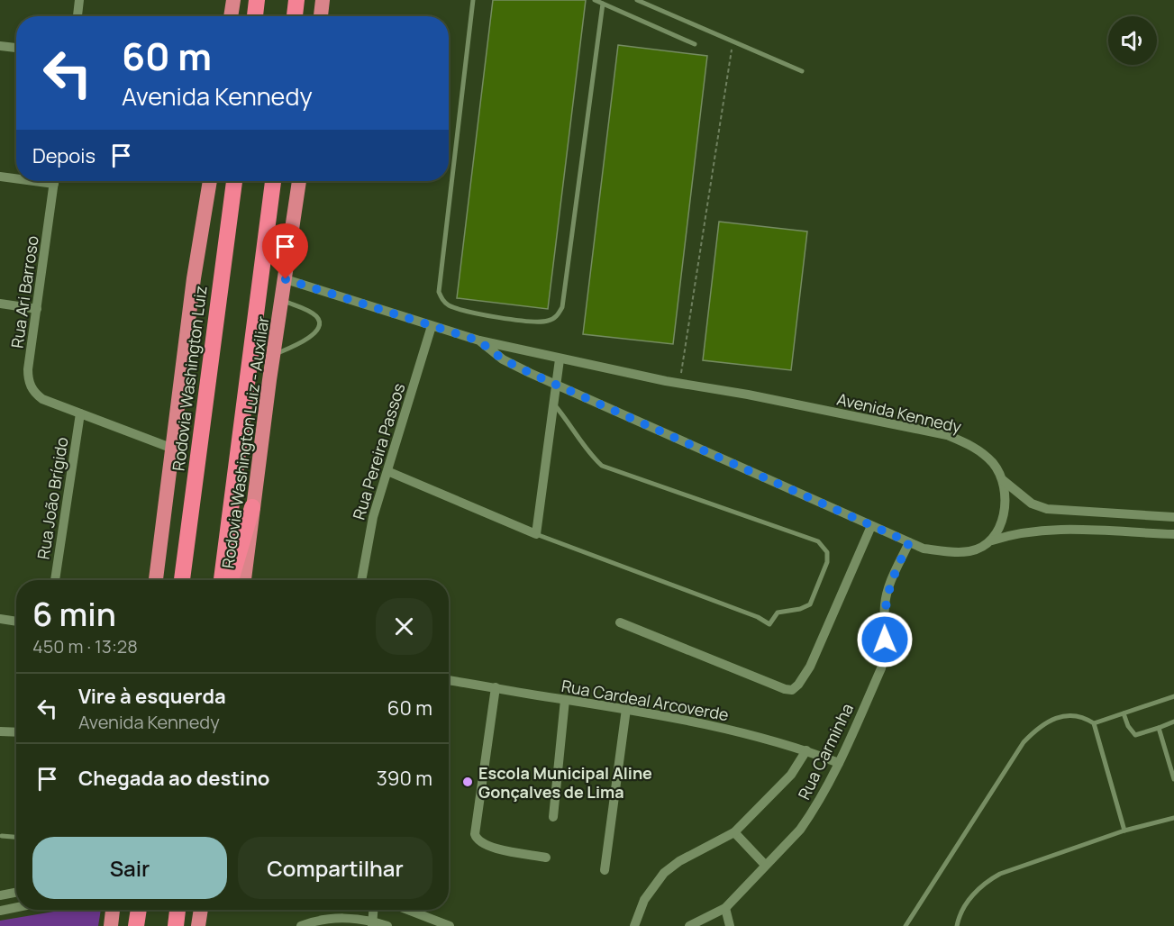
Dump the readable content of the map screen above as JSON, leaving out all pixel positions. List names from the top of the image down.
{
  "streets": {
    "highway": ["Rodovia Washington Luiz", "Rodovia Washington Luiz - Auxiliar"],
    "street": [
      "Rua Ari Barroso",
      "Avenida Kennedy",
      "Rua Pereira Passos",
      "Rua João Brígido",
      "Rua Cardeal Arcoverde",
      "Rua Carminha"
    ]
  },
  "crossings": [
    ["Rua Ari Barroso", "Rua João Brígido"],
    ["Avenida Kennedy", "Rodovia Washington Luiz - Auxiliar"],
    ["Avenida Kennedy", "Rua Pereira Passos"],
    ["Avenida Kennedy", "Rua Carminha"],
    ["Rua Cardeal Arcoverde", "Rua Carminha"]
  ],
  "places": ["Escola Municipal Aline Gonçalves de Lima"],
  "page": {
    "turn": ["60 m", "Avenida Kennedy"],
    "then": "Depois",
    "heading": ["6 min", "450 m · 13:28"],
    "list": [
      {
        "name": "Vire à esquerda",
        "note": "Avenida Kennedy",
        "value": "60 m"
      },
      {
        "name": "Chegada ao destino",
        "value": "390 m"
      }
    ],
    "buttons": ["Sair", "Compartilhar"]
  }
}
